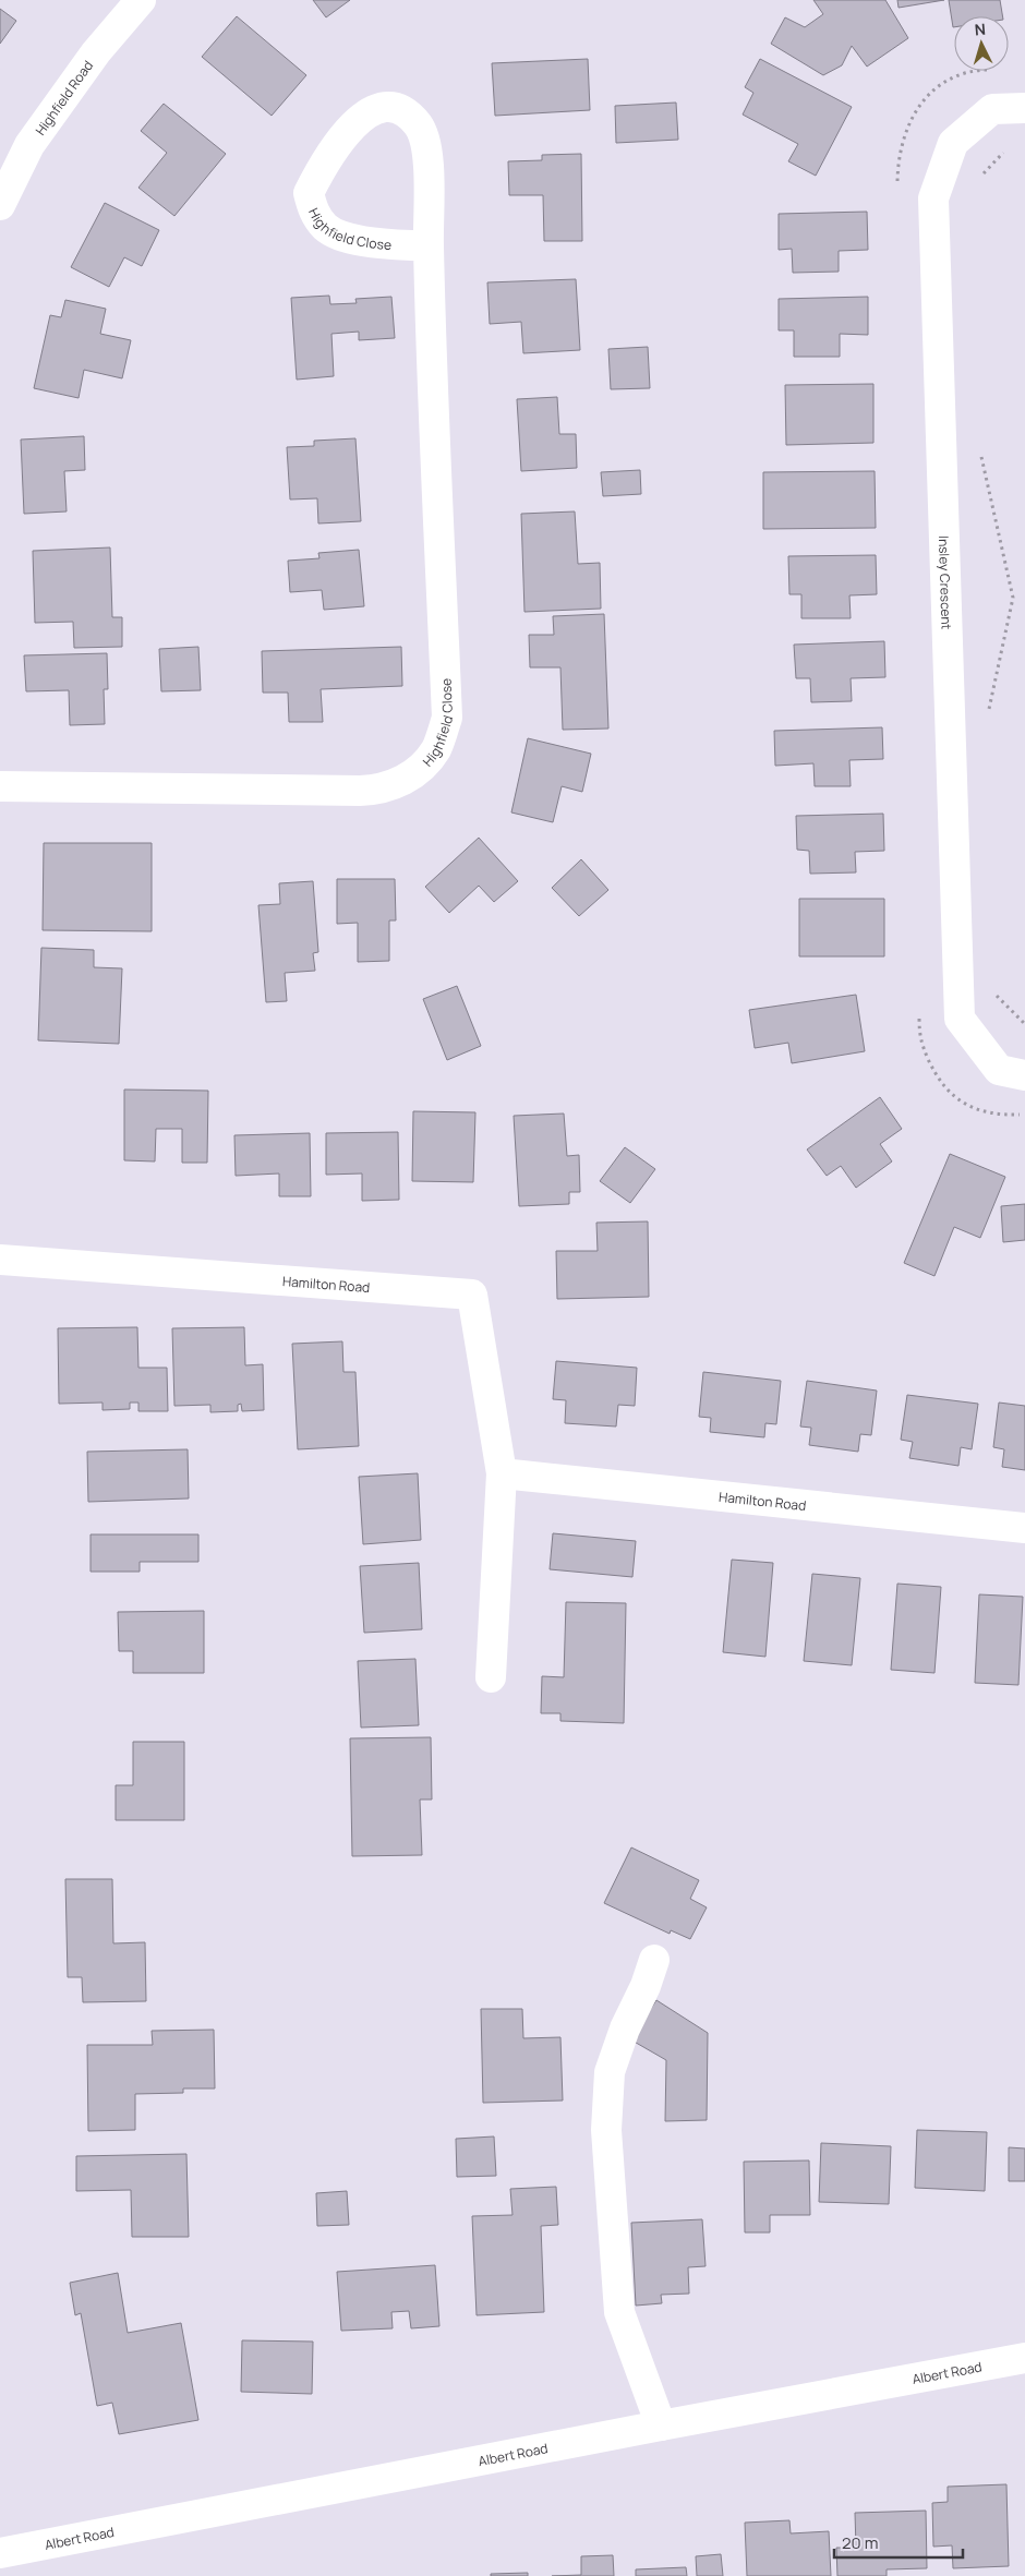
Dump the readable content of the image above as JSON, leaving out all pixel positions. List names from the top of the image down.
{
  "streets": {
    "street": [
      "Highfield Road",
      "Highfield Close",
      "Insley Crescent",
      "Hamilton Road",
      "Albert Road"
    ]
  },
  "scale_bar": "20 m",
  "north": "top"
}
